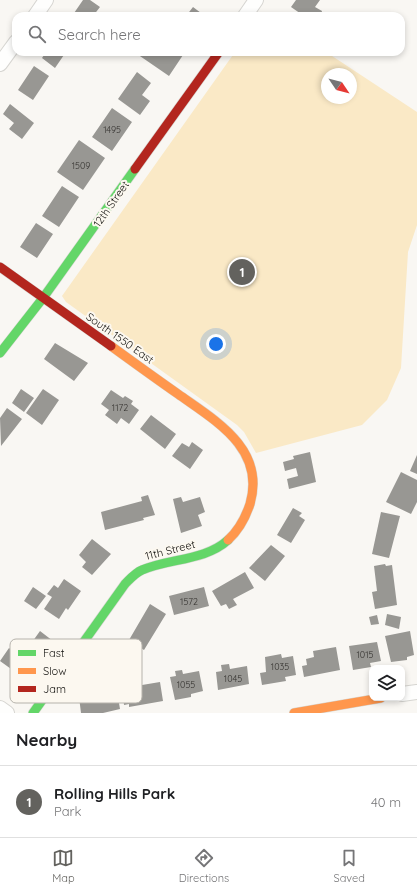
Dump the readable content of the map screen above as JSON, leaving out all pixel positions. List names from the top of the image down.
{
  "streets": {
    "street": ["12th Street", "South 1550 East", "11th Street"]
  },
  "crossings": [
    ["12th Street", "South 1550 East"],
    ["South 1550 East", "11th Street"]
  ],
  "house_numbers": [
    "1495",
    "1509",
    "1172",
    "1572",
    "1015",
    "1035",
    "1045",
    "1055"
  ],
  "legend": ["Fast", "Slow", "Jam"],
  "north": "bottom right",
  "page": {
    "search": "Search here",
    "pins": "1",
    "heading": "Nearby",
    "list": [
      {
        "mark": "1",
        "name": "Rolling Hills Park",
        "note": "Park",
        "value": "40 m"
      }
    ],
    "nav": ["Map", "Directions", "Saved"]
  }
}
